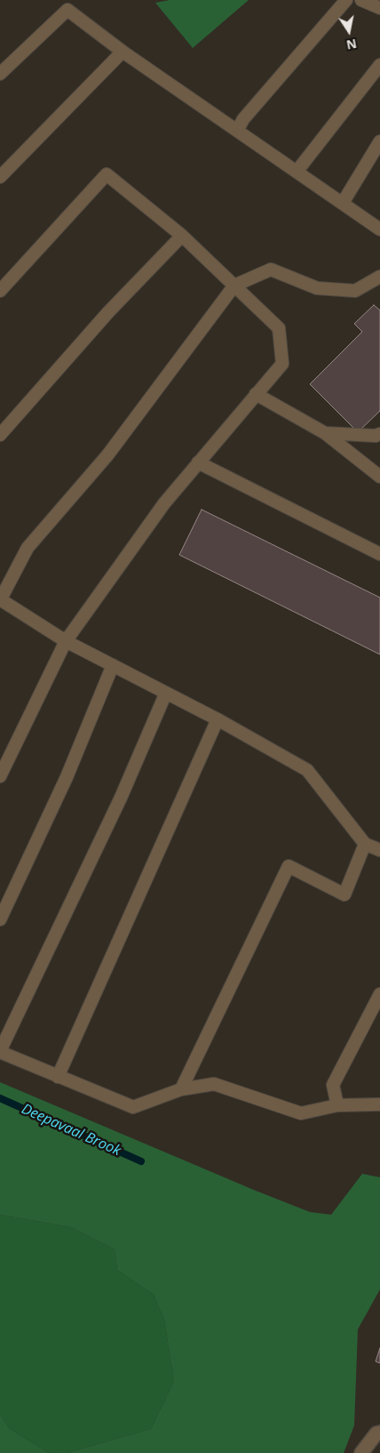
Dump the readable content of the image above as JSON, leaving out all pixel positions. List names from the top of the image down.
{
  "water": ["Deepavaal Brook"],
  "north": "bottom"
}
